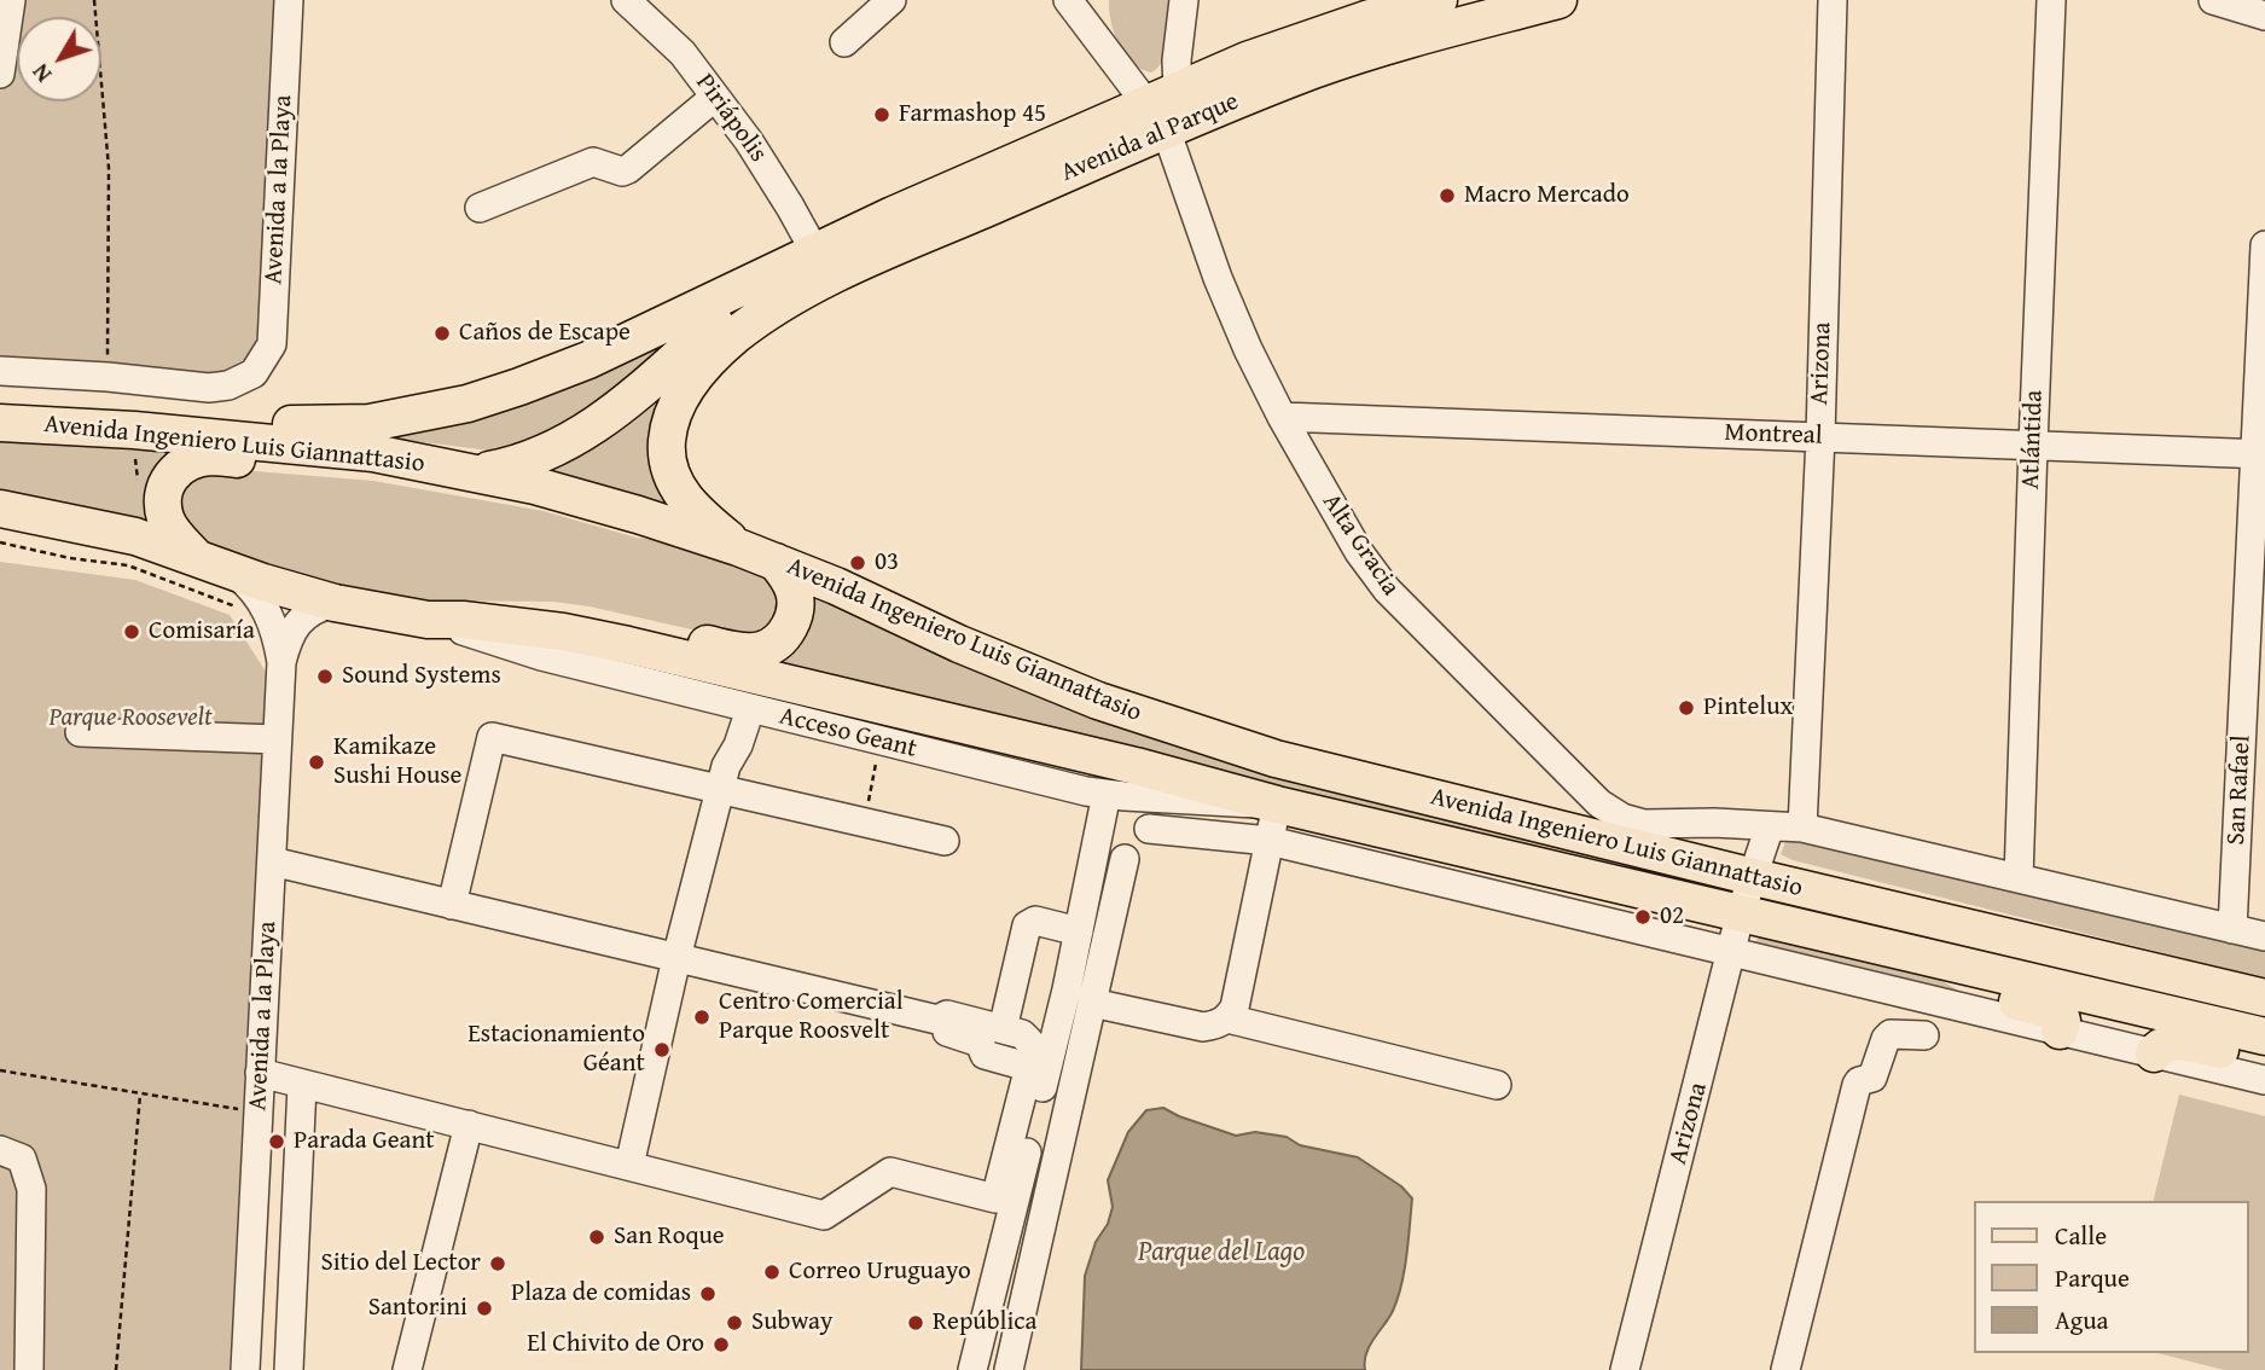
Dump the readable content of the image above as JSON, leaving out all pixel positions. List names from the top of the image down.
{
  "streets": {
    "main road": ["Avenida al Parque", "Avenida Ingeniero Luis Giannattasio"],
    "street": [
      "Piriápolis",
      "Avenida a la Playa",
      "Arizona",
      "Montreal",
      "Atlántida",
      "Alta Gracia",
      "Acceso Geant",
      "San Rafael"
    ]
  },
  "crossings": [
    ["Piriápolis", "Avenida al Parque"],
    ["Avenida al Parque", "Avenida Ingeniero Luis Giannattasio"],
    ["Avenida al Parque", "Alta Gracia"],
    ["Arizona", "Montreal"],
    ["Arizona", "Avenida Ingeniero Luis Giannattasio"],
    ["Arizona", "Alta Gracia"],
    ["Montreal", "Atlántida"],
    ["Montreal", "Alta Gracia"],
    ["Montreal", "San Rafael"],
    ["Avenida Ingeniero Luis Giannattasio", "Acceso Geant"]
  ],
  "water": ["Parque del Lago"],
  "parks": ["Parque Roosevelt"],
  "places": [
    "Farmashop 45",
    "Macro Mercado",
    "Caños de Escape",
    "03",
    "Comisaría",
    "Sound Systems",
    "Pintelux",
    "Kamikaze Sushi House",
    "02",
    "Centro Comercial Parque Roosvelt",
    "Estacionamiento Géant",
    "Parada Geant",
    "San Roque",
    "Sitio del Lector",
    "Correo Uruguayo",
    "Plaza de comidas",
    "Santorini",
    "Subway",
    "República",
    "El Chivito de Oro"
  ],
  "legend": ["Calle", "Parque", "Agua"],
  "north": "bottom left"
}
